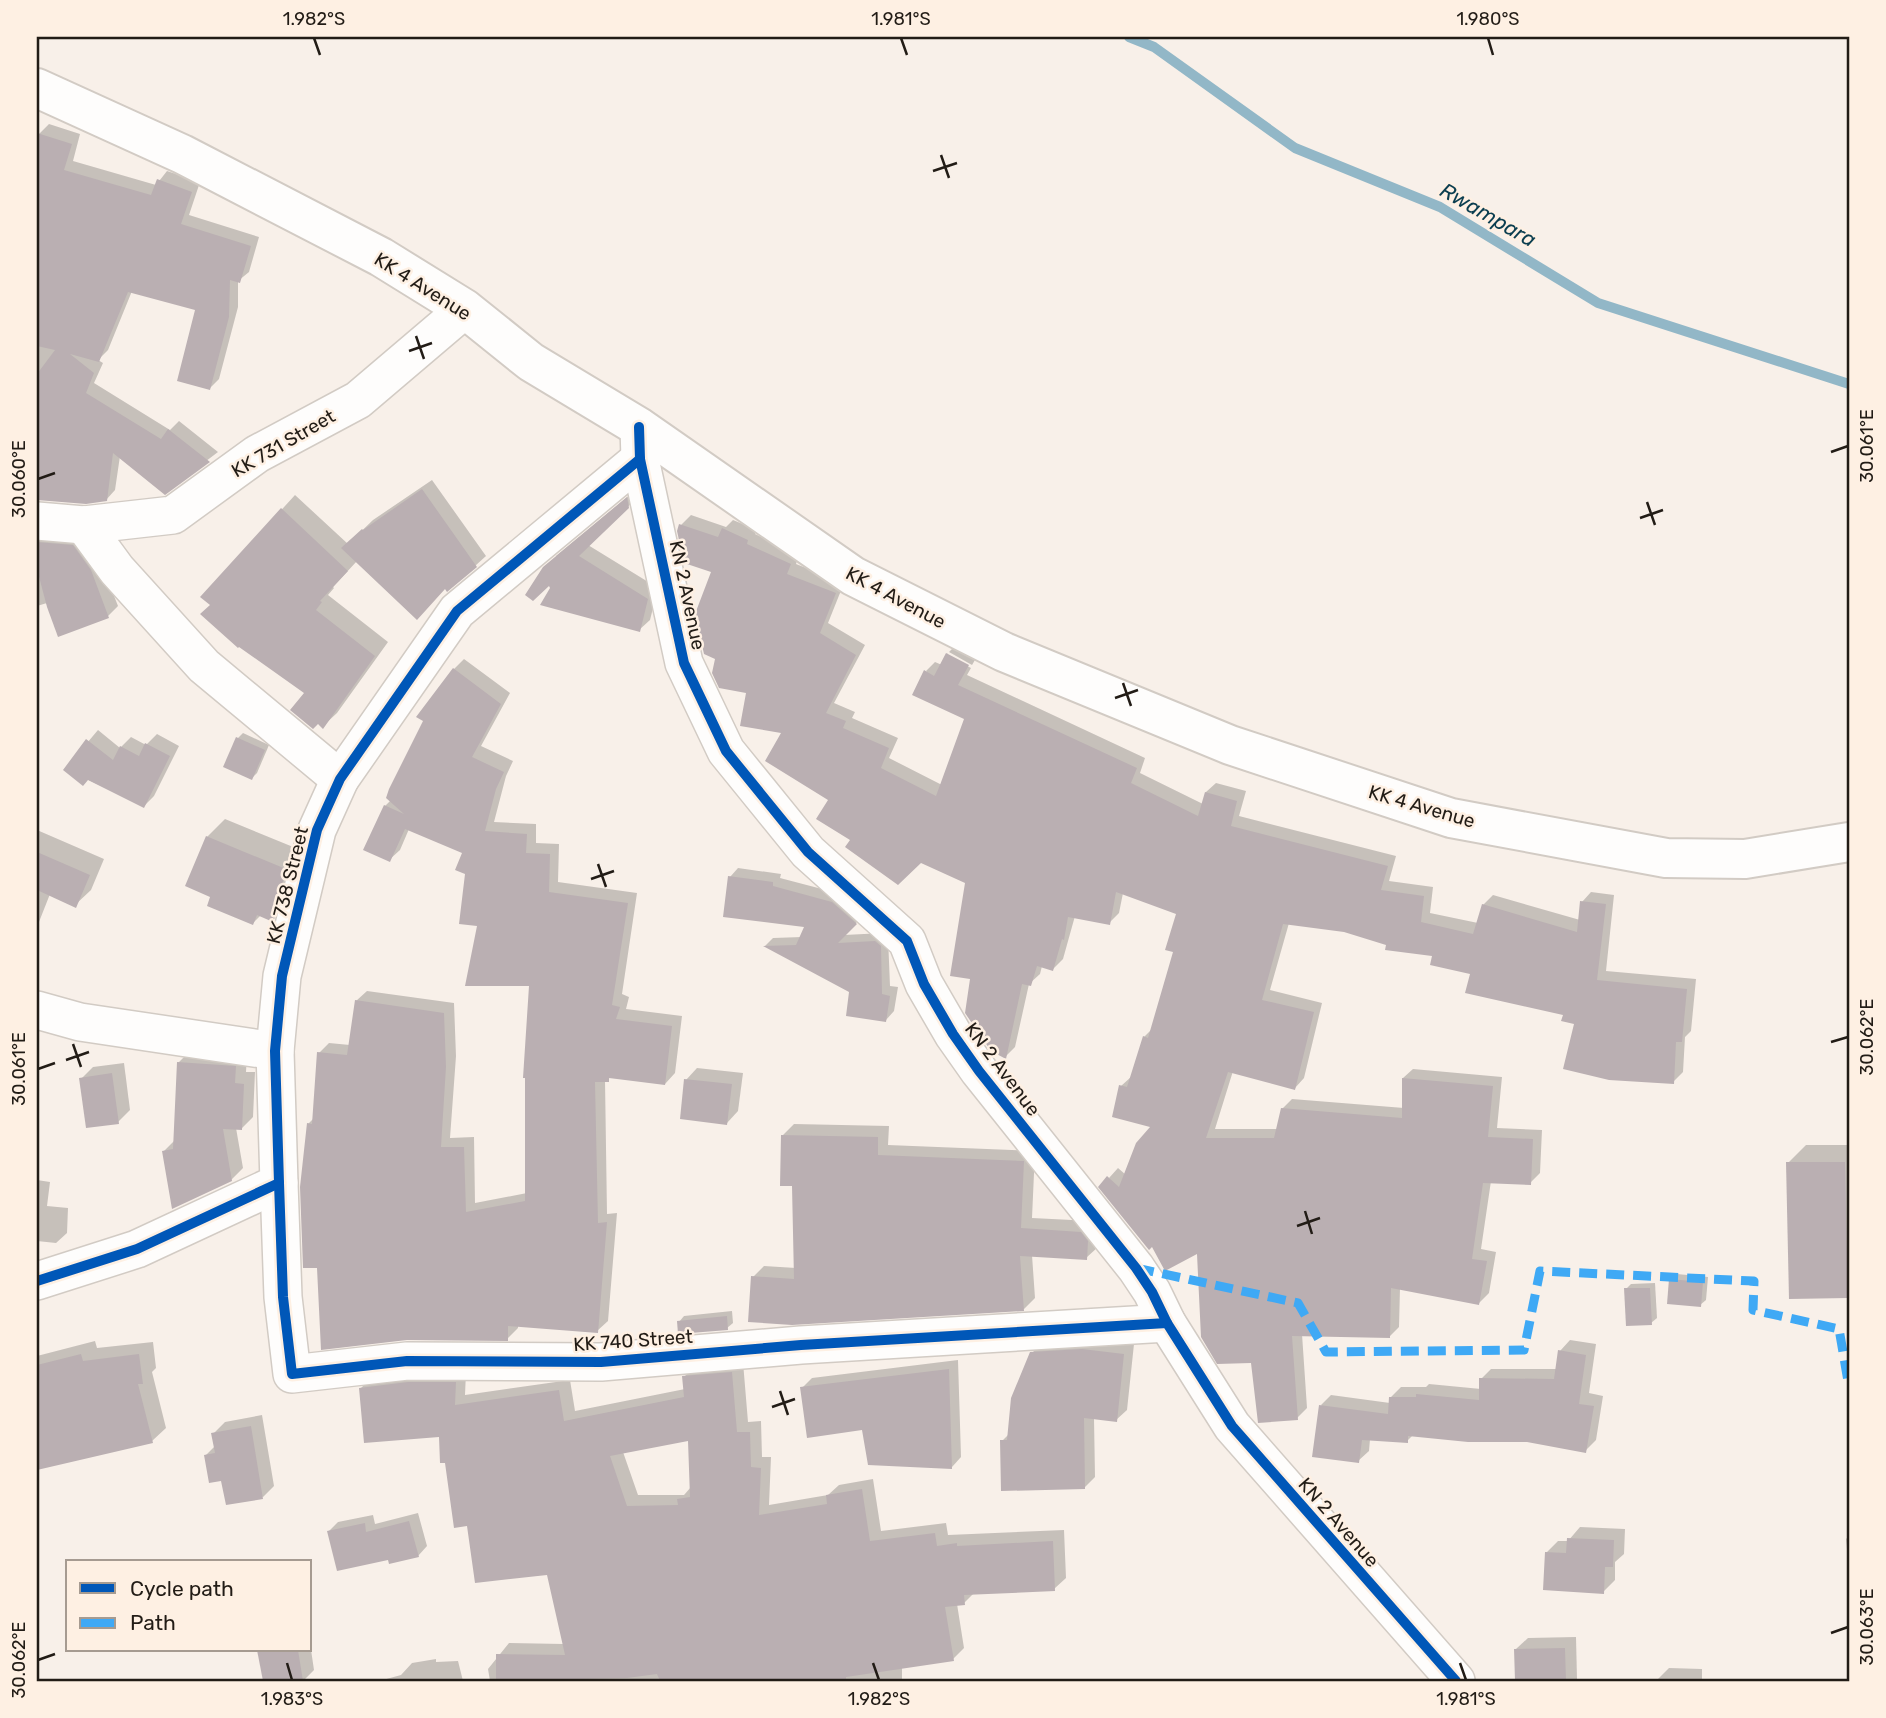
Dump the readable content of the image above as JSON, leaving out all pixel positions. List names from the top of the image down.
{
  "streets": {
    "main road": ["KK 4 Avenue"],
    "street": [
      "KK 731 Street",
      "KN 2 Avenue",
      "KK 738 Street",
      "KK 740 Street"
    ]
  },
  "crossings": [
    ["KK 4 Avenue", "KK 731 Street"],
    ["KK 4 Avenue", "KN 2 Avenue"],
    ["KK 4 Avenue", "KK 738 Street"],
    ["KN 2 Avenue", "KK 738 Street"],
    ["KN 2 Avenue", "KK 740 Street"],
    ["KK 738 Street", "KK 740 Street"]
  ],
  "water": ["Rwampara"],
  "legend": ["Cycle path", "Path"],
  "coordinates": [
    "1.982°S",
    "1.981°S",
    "1.980°S",
    "30.061°E",
    "30.060°E",
    "30.062°E",
    "30.063°E",
    "1.983°S"
  ]
}
